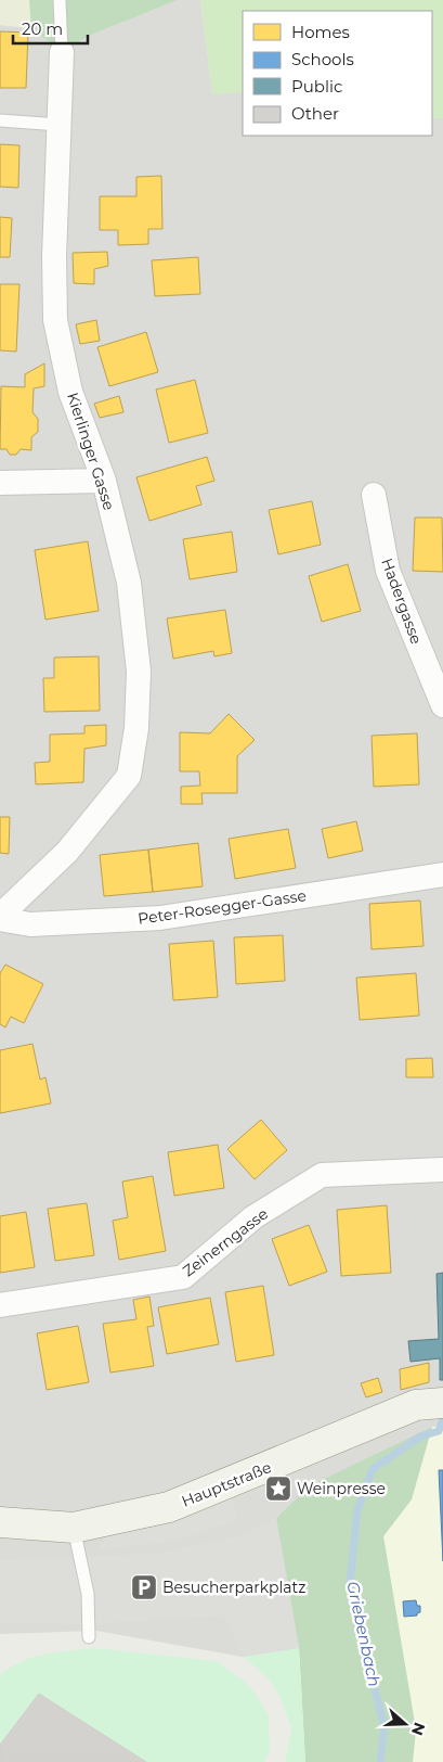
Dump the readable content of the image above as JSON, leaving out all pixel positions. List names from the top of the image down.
{
  "streets": {
    "main road": ["Hauptstraße"],
    "street": [
      "Kierlinger Gasse",
      "Hadergasse",
      "Peter-Rosegger-Gasse",
      "Zeinerngasse"
    ]
  },
  "crossings": [
    ["Kierlinger Gasse", "Peter-Rosegger-Gasse"]
  ],
  "water": ["Griebenbach"],
  "places": {
    "place": ["Weinpresse"],
    "parking": ["Besucherparkplatz"]
  },
  "legend": [
    "Homes",
    "Schools",
    "Public",
    "Other"
  ],
  "scale_bar": "20 m",
  "north": "right"
}
